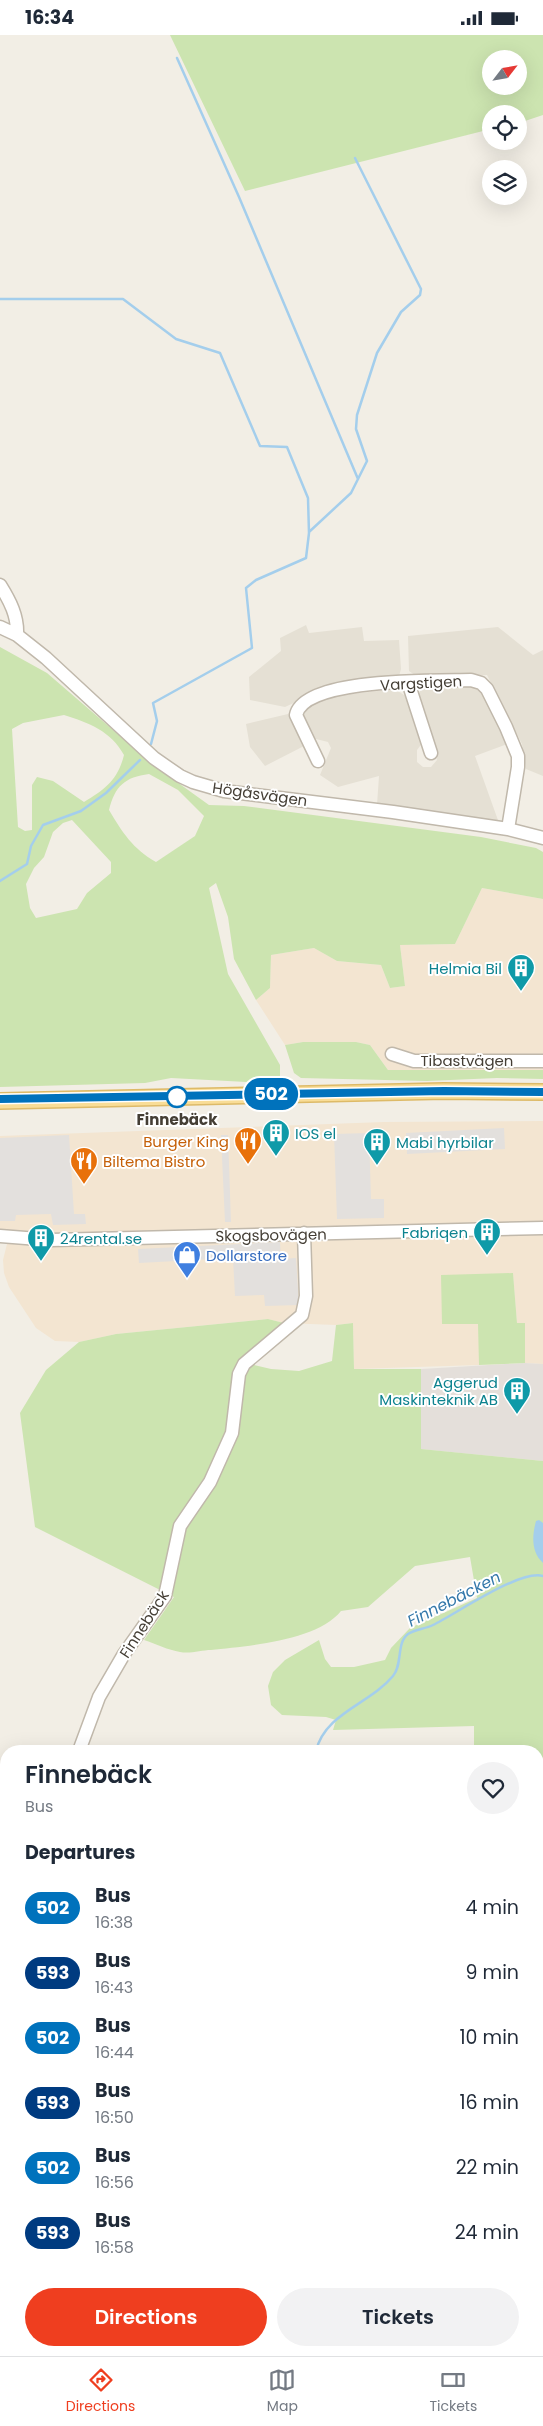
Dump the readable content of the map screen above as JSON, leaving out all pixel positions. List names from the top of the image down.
{
  "streets": {
    "street": [
      "Vargstigen",
      "Högåsvägen",
      "Tibastvägen",
      "Skogsbovägen",
      "Finnebäck"
    ]
  },
  "crossings": [
    ["Vargstigen", "Högåsvägen"],
    ["Skogsbovägen", "Finnebäck"]
  ],
  "water": ["Finnebäcken"],
  "places": {
    "building": [
      "Helmia Bil",
      "IOS el",
      "Mabi hyrbilar",
      "Fabriqen",
      "24rental.se",
      "Aggerud Maskinteknik AB"
    ],
    "other": ["Finnebäck"],
    "restaurant": ["Burger King", "Biltema Bistro"],
    "shop": ["Dollarstore"]
  },
  "lines": ["bus line 502"],
  "north": "top right",
  "page": {
    "status": "16:34",
    "on_map": "502",
    "heading": [
      ["Finnebäck", "Bus"],
      "Departures"
    ],
    "list": [
      {
        "mark": "502",
        "name": "Bus",
        "note": "16:38",
        "value": "4 min"
      },
      {
        "mark": "593",
        "name": "Bus",
        "note": "16:43",
        "value": "9 min"
      },
      {
        "mark": "502",
        "name": "Bus",
        "note": "16:44",
        "value": "10 min"
      },
      {
        "mark": "593",
        "name": "Bus",
        "note": "16:50",
        "value": "16 min"
      },
      {
        "mark": "502",
        "name": "Bus",
        "note": "16:56",
        "value": "22 min"
      },
      {
        "mark": "593",
        "name": "Bus",
        "note": "16:58",
        "value": "24 min"
      }
    ],
    "buttons": ["Directions", "Tickets"],
    "tabs": ["Directions", "Map", "Tickets"]
  }
}
